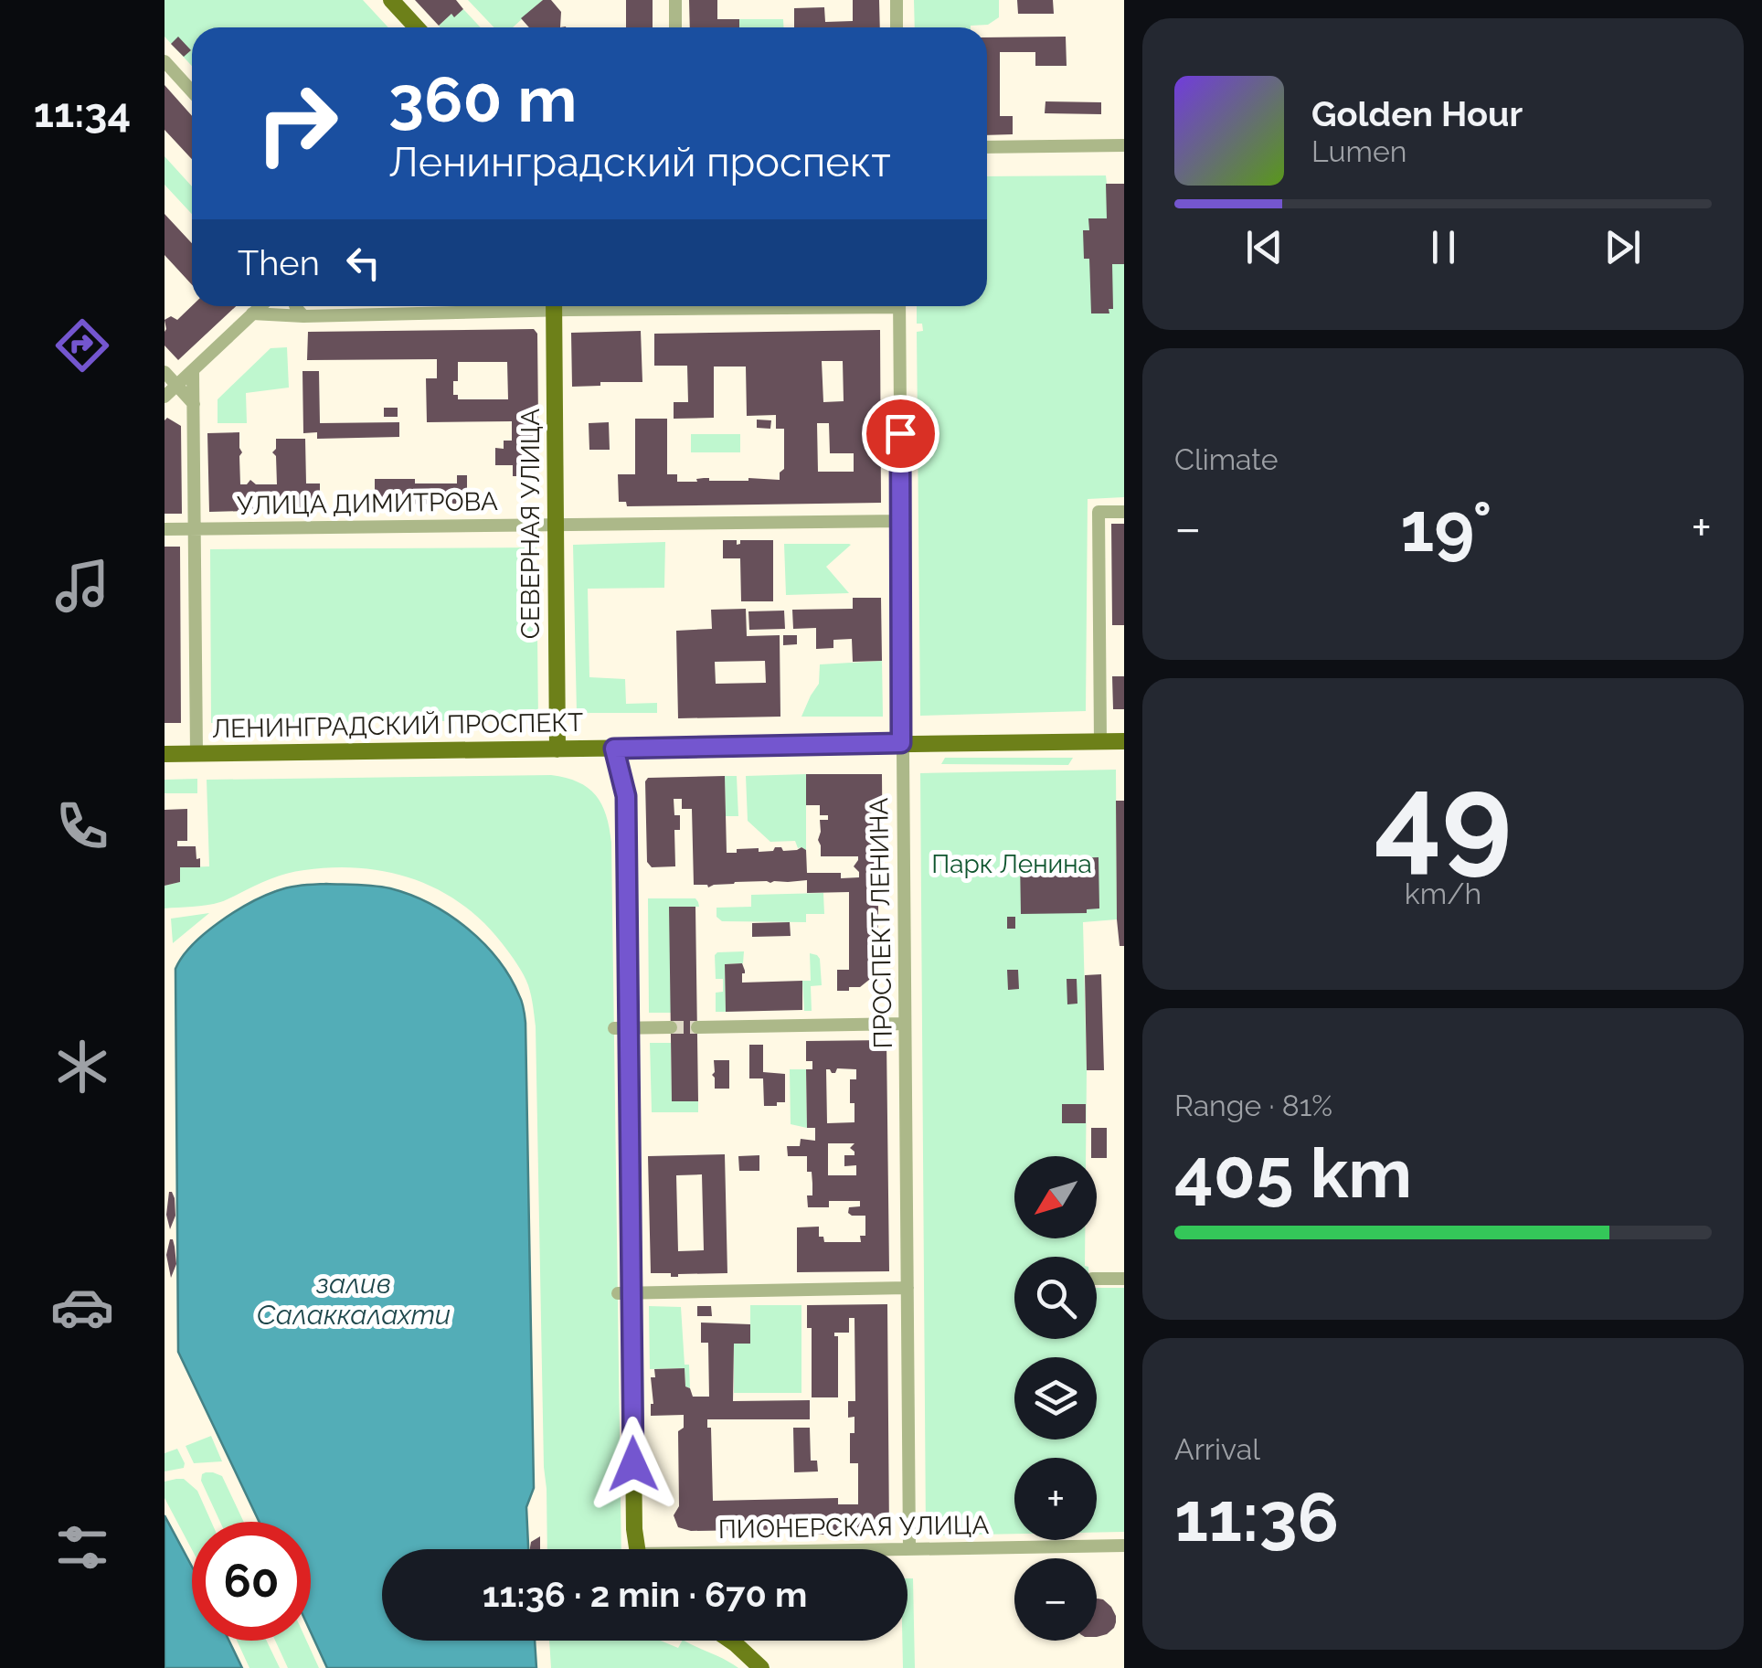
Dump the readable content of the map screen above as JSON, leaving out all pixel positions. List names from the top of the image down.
{
  "streets": {
    "main road": ["СЕВЕРНАЯ УЛИЦА", "ЛЕНИНГРАДСКИЙ ПРОСПЕКТ"],
    "street": ["УЛИЦА ДИМИТРОВА", "ПРОСПЕКТ ЛЕНИНА", "ПИОНЕРСКАЯ УЛИЦА"]
  },
  "crossings": [
    ["УЛИЦА ДИМИТРОВА", "СЕВЕРНАЯ УЛИЦА"],
    ["УЛИЦА ДИМИТРОВА", "ПРОСПЕКТ ЛЕНИНА"],
    ["СЕВЕРНАЯ УЛИЦА", "ЛЕНИНГРАДСКИЙ ПРОСПЕКТ"],
    ["ЛЕНИНГРАДСКИЙ ПРОСПЕКТ", "ПРОСПЕКТ ЛЕНИНА"],
    ["ПРОСПЕКТ ЛЕНИНА", "ПИОНЕРСКАЯ УЛИЦА"]
  ],
  "water": ["залив Салаккалахти"],
  "parks": ["Парк Ленина"],
  "north": "bottom left",
  "page": {
    "tabs": "11:34",
    "turn": ["360 m", "Ленинградский проспект"],
    "song": ["Golden Hour", "Lumen"],
    "then": "Then",
    "tile": [
      "Climate",
      ["49", "km/h"],
      ["Range · 81%", "405 km"],
      ["Arrival", "11:36"]
    ],
    "heat": ["−", "19°", "+"],
    "map_buttons": ["+", "−"],
    "limit": "60",
    "trip": "11:36 · 2 min · 670 m"
  }
}
